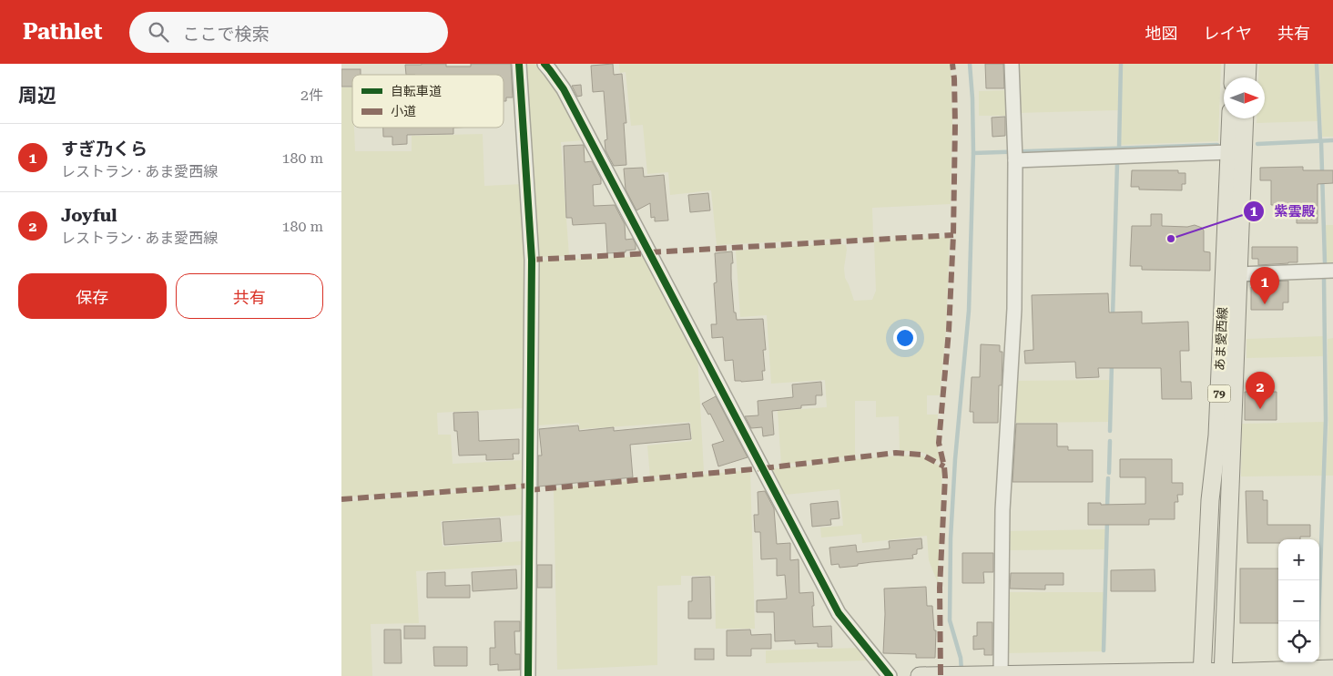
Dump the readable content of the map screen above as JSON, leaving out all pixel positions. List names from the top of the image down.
{
  "streets": {
    "main road": ["あま愛西線", "79"]
  },
  "places": ["紫雲殿"],
  "legend": ["自転車道", "小道"],
  "north": "right",
  "page": {
    "header": "Pathlet",
    "search": "ここで検索",
    "nav": ["地図", "レイヤ", "共有"],
    "heading": ["周辺", "2件"],
    "list": [
      {
        "mark": "1",
        "name": "すぎ乃くら",
        "note": "レストラン · あま愛西線",
        "value": "180 m"
      },
      {
        "mark": "2",
        "name": "Joyful",
        "note": "レストラン · あま愛西線",
        "value": "180 m"
      }
    ],
    "buttons": ["保存", "共有"],
    "pins": ["1", "2"],
    "map_buttons": ["+", "−"]
  }
}
